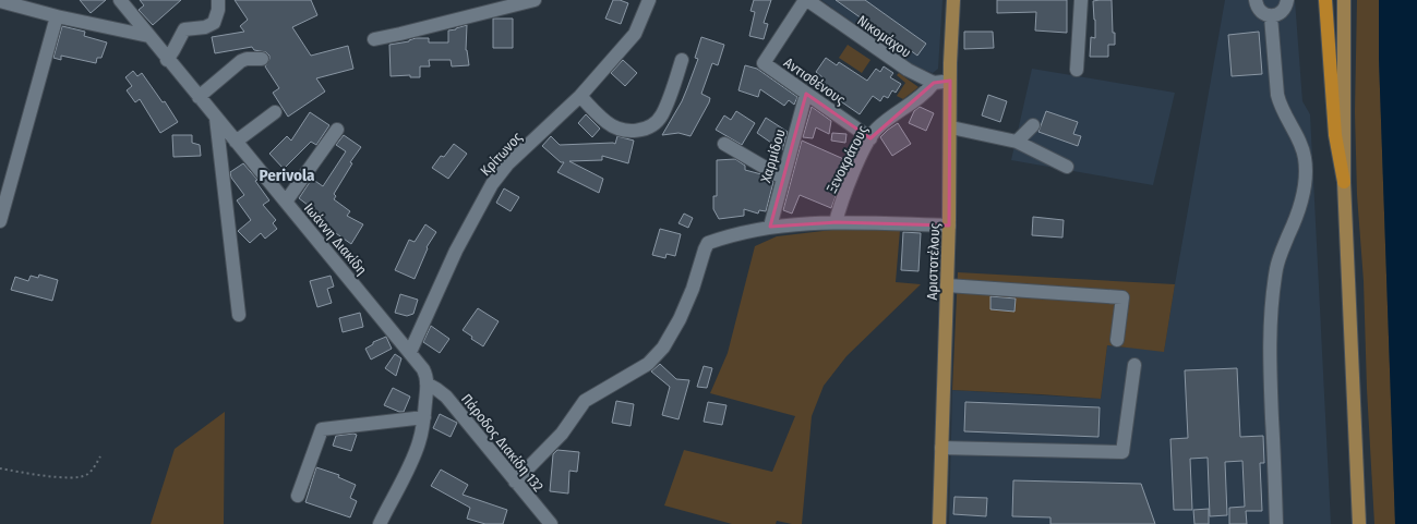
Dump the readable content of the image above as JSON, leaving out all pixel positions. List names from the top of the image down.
{
  "streets": {
    "main road": ["Αριστοτέλους"],
    "street": [
      "Νικομάχου",
      "Αντισθένους",
      "Κρίτωνος",
      "Χαρμίδου",
      "Ξενοκράτους",
      "Ιωάννη Διακίδη",
      "Πάροδος Διακίδη 132"
    ]
  },
  "crossings": [
    ["Νικομάχου", "Αντισθένους"],
    ["Νικομάχου", "Ξενοκράτους"],
    ["Αντισθένους", "Χαρμίδου"],
    ["Αντισθένους", "Ξενοκράτους"],
    ["Κρίτωνος", "Ιωάννη Διακίδη"],
    ["Ιωάννη Διακίδη", "Πάροδος Διακίδη 132"]
  ],
  "districts": ["Perivola"]
}
